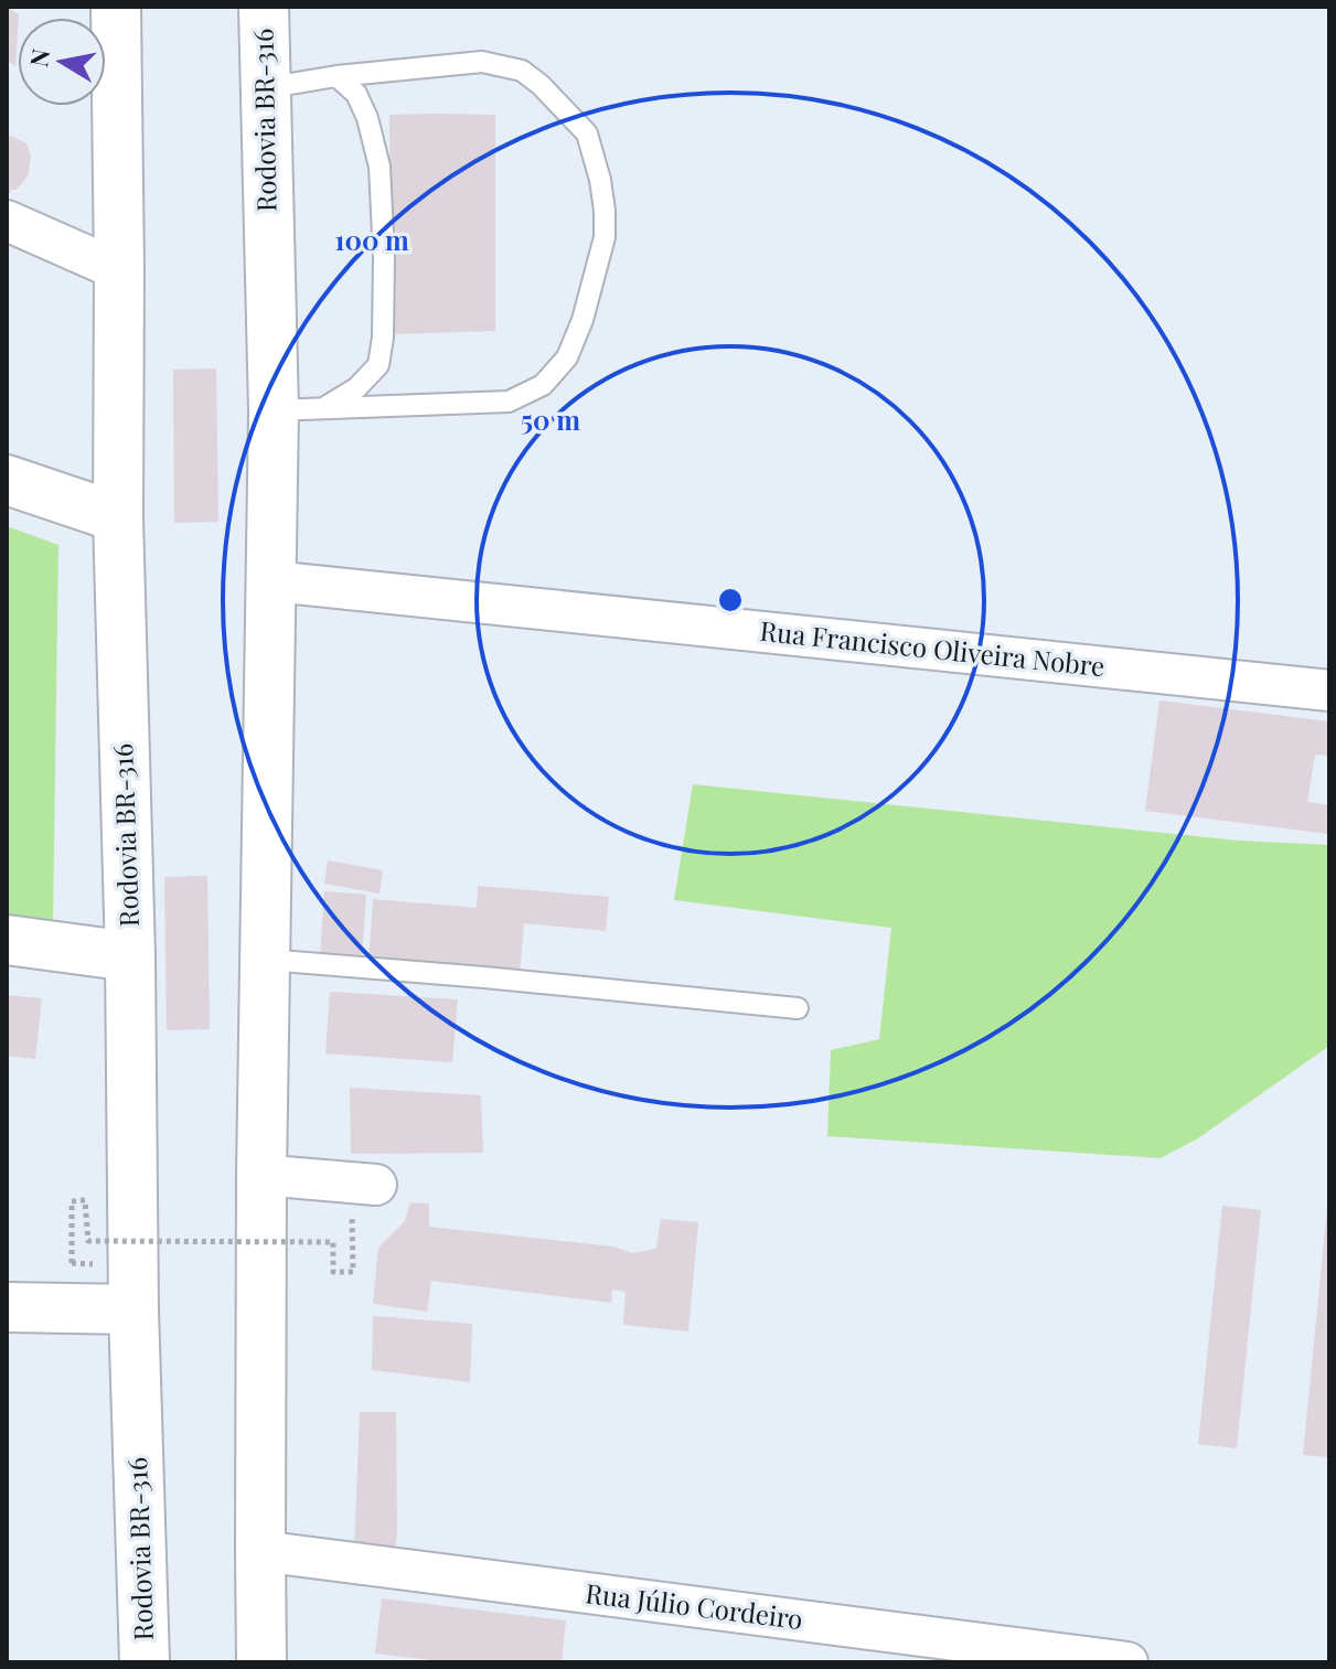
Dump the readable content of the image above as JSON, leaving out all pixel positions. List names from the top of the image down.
{
  "streets": {
    "main road": ["Rodovia BR-316"],
    "street": ["Rua Francisco Oliveira Nobre", "Rua Júlio Cordeiro"]
  },
  "crossings": [
    ["Rodovia BR-316", "Rua Francisco Oliveira Nobre"],
    ["Rodovia BR-316", "Rua Júlio Cordeiro"]
  ],
  "north": "left",
  "rings": ["100 m", "50 m"]
}
